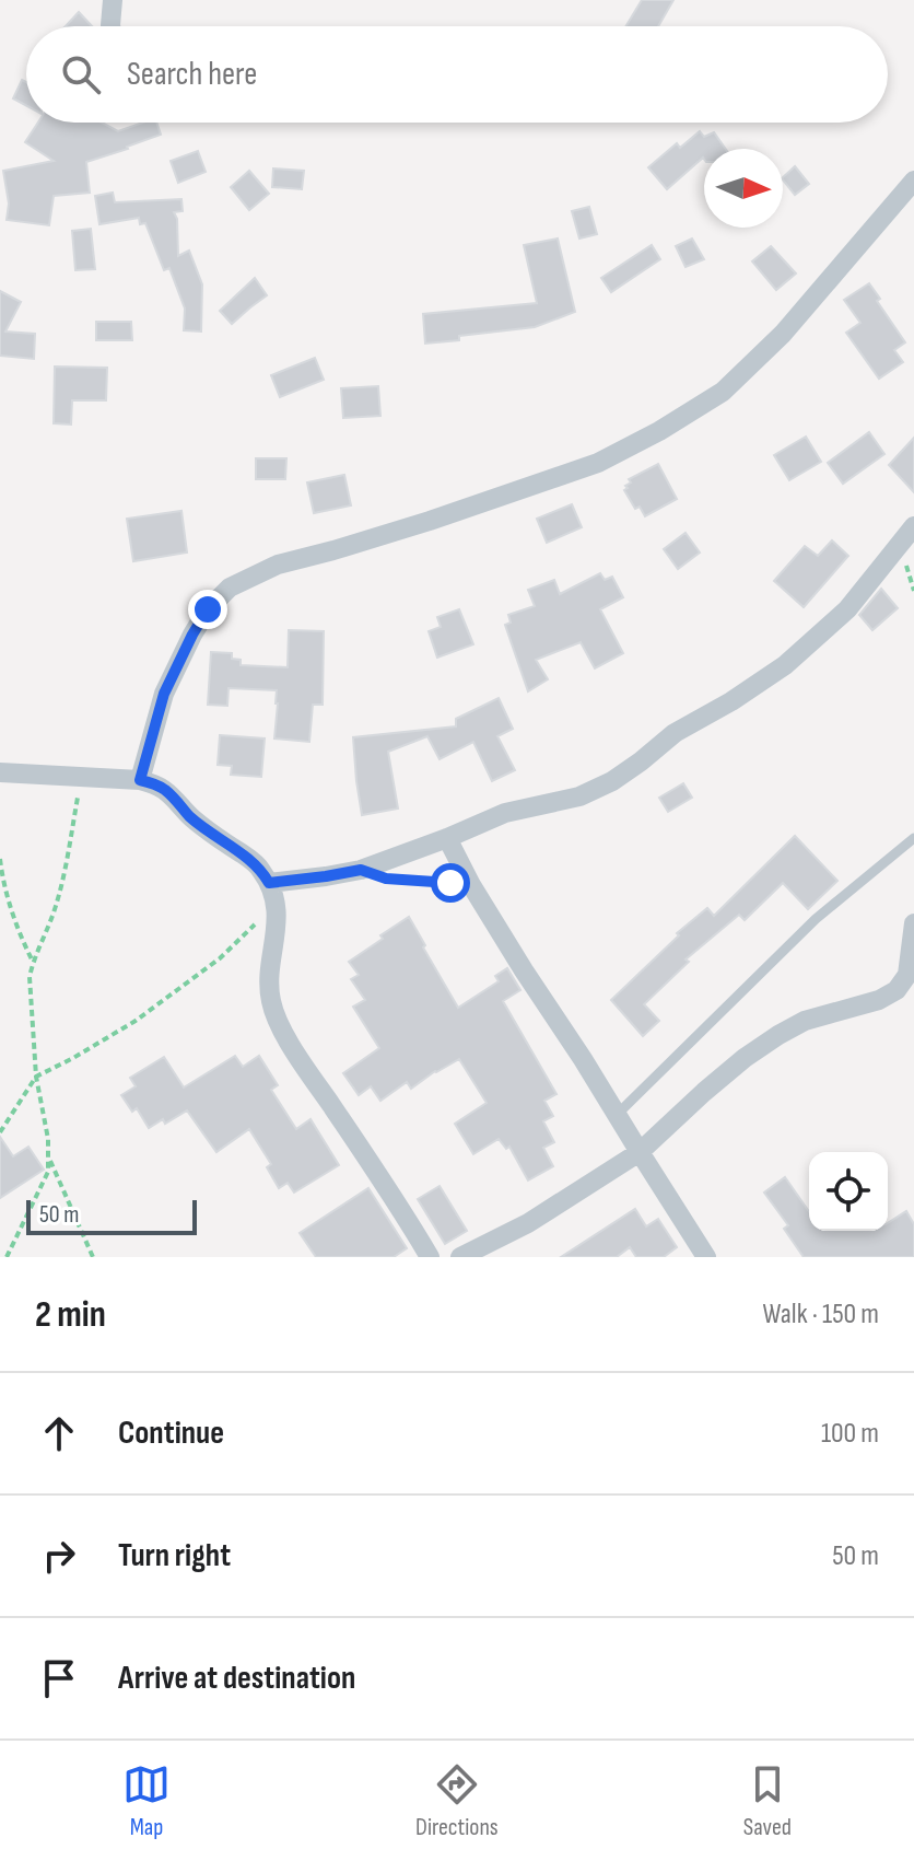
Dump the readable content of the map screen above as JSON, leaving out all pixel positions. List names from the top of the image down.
{
  "scale_bar": "50 m",
  "north": "right",
  "page": {
    "search": "Search here",
    "scale": "50 m",
    "heading": ["2 min", "Walk · 150 m"],
    "list": [
      ["Continue", "100 m"],
      ["Turn right", "50 m"],
      "Arrive at destination"
    ],
    "nav": ["Map", "Directions", "Saved"]
  }
}
